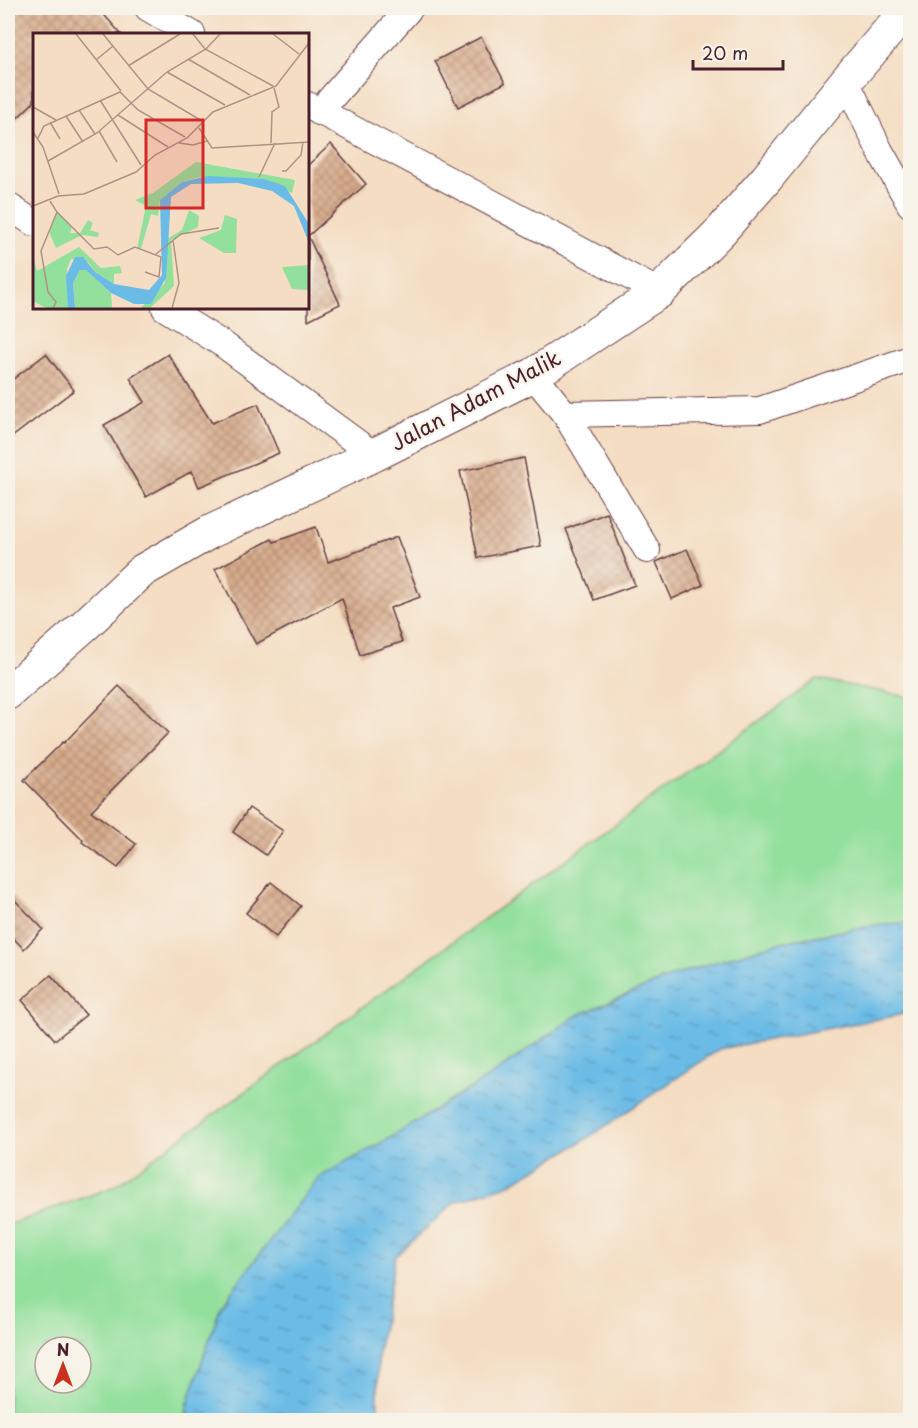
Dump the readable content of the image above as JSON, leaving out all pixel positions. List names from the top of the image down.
{
  "streets": {
    "highway": ["Jalan Adam Malik"]
  },
  "scale_bar": "20 m",
  "north": "top"
}
